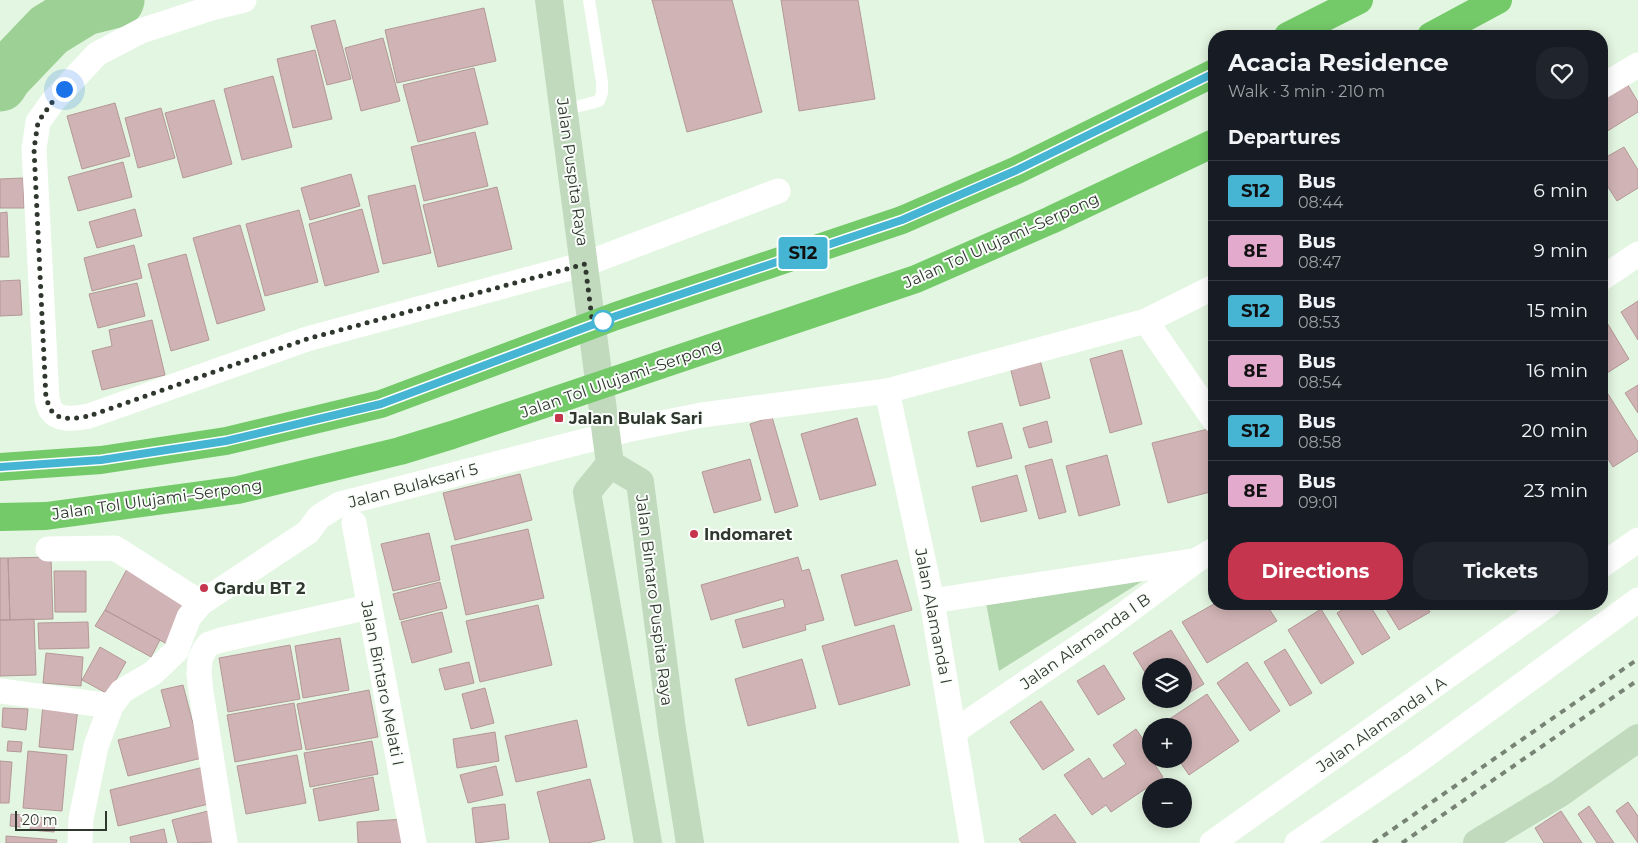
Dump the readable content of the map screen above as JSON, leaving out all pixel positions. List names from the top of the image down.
{
  "streets": {
    "highway": ["Jalan Tol Ulujami–Serpong"],
    "main road": ["Jalan Puspita Raya", "Jalan Bintaro Puspita Raya"],
    "street": [
      "Jalan Bulaksari 5",
      "Jalan Alamanda I",
      "Jalan Alamanda I B",
      "Jalan Bintaro Melati I",
      "Jalan Alamanda I A"
    ]
  },
  "crossings": [
    ["Jalan Puspita Raya", "Jalan Bulaksari 5"],
    ["Jalan Puspita Raya", "Jalan Bintaro Puspita Raya"],
    ["Jalan Alamanda I", "Jalan Alamanda I B"]
  ],
  "places": {
    "transit": ["Jalan Bulak Sari"],
    "other": ["Indomaret", "Gardu BT 2"]
  },
  "lines": ["bus line S12"],
  "scale_bar": "20 m",
  "page": {
    "on_map": "S12",
    "heading": [
      ["Acacia Residence", "Walk · 3 min · 210 m"],
      "Departures"
    ],
    "list": [
      {
        "mark": "S12",
        "name": "Bus",
        "note": "08:44",
        "value": "6 min"
      },
      {
        "mark": "8E",
        "name": "Bus",
        "note": "08:47",
        "value": "9 min"
      },
      {
        "mark": "S12",
        "name": "Bus",
        "note": "08:53",
        "value": "15 min"
      },
      {
        "mark": "8E",
        "name": "Bus",
        "note": "08:54",
        "value": "16 min"
      },
      {
        "mark": "S12",
        "name": "Bus",
        "note": "08:58",
        "value": "20 min"
      },
      {
        "mark": "8E",
        "name": "Bus",
        "note": "09:01",
        "value": "23 min"
      }
    ],
    "buttons": ["Directions", "Tickets"],
    "map_buttons": ["+", "−"],
    "scale": "20 m"
  }
}
